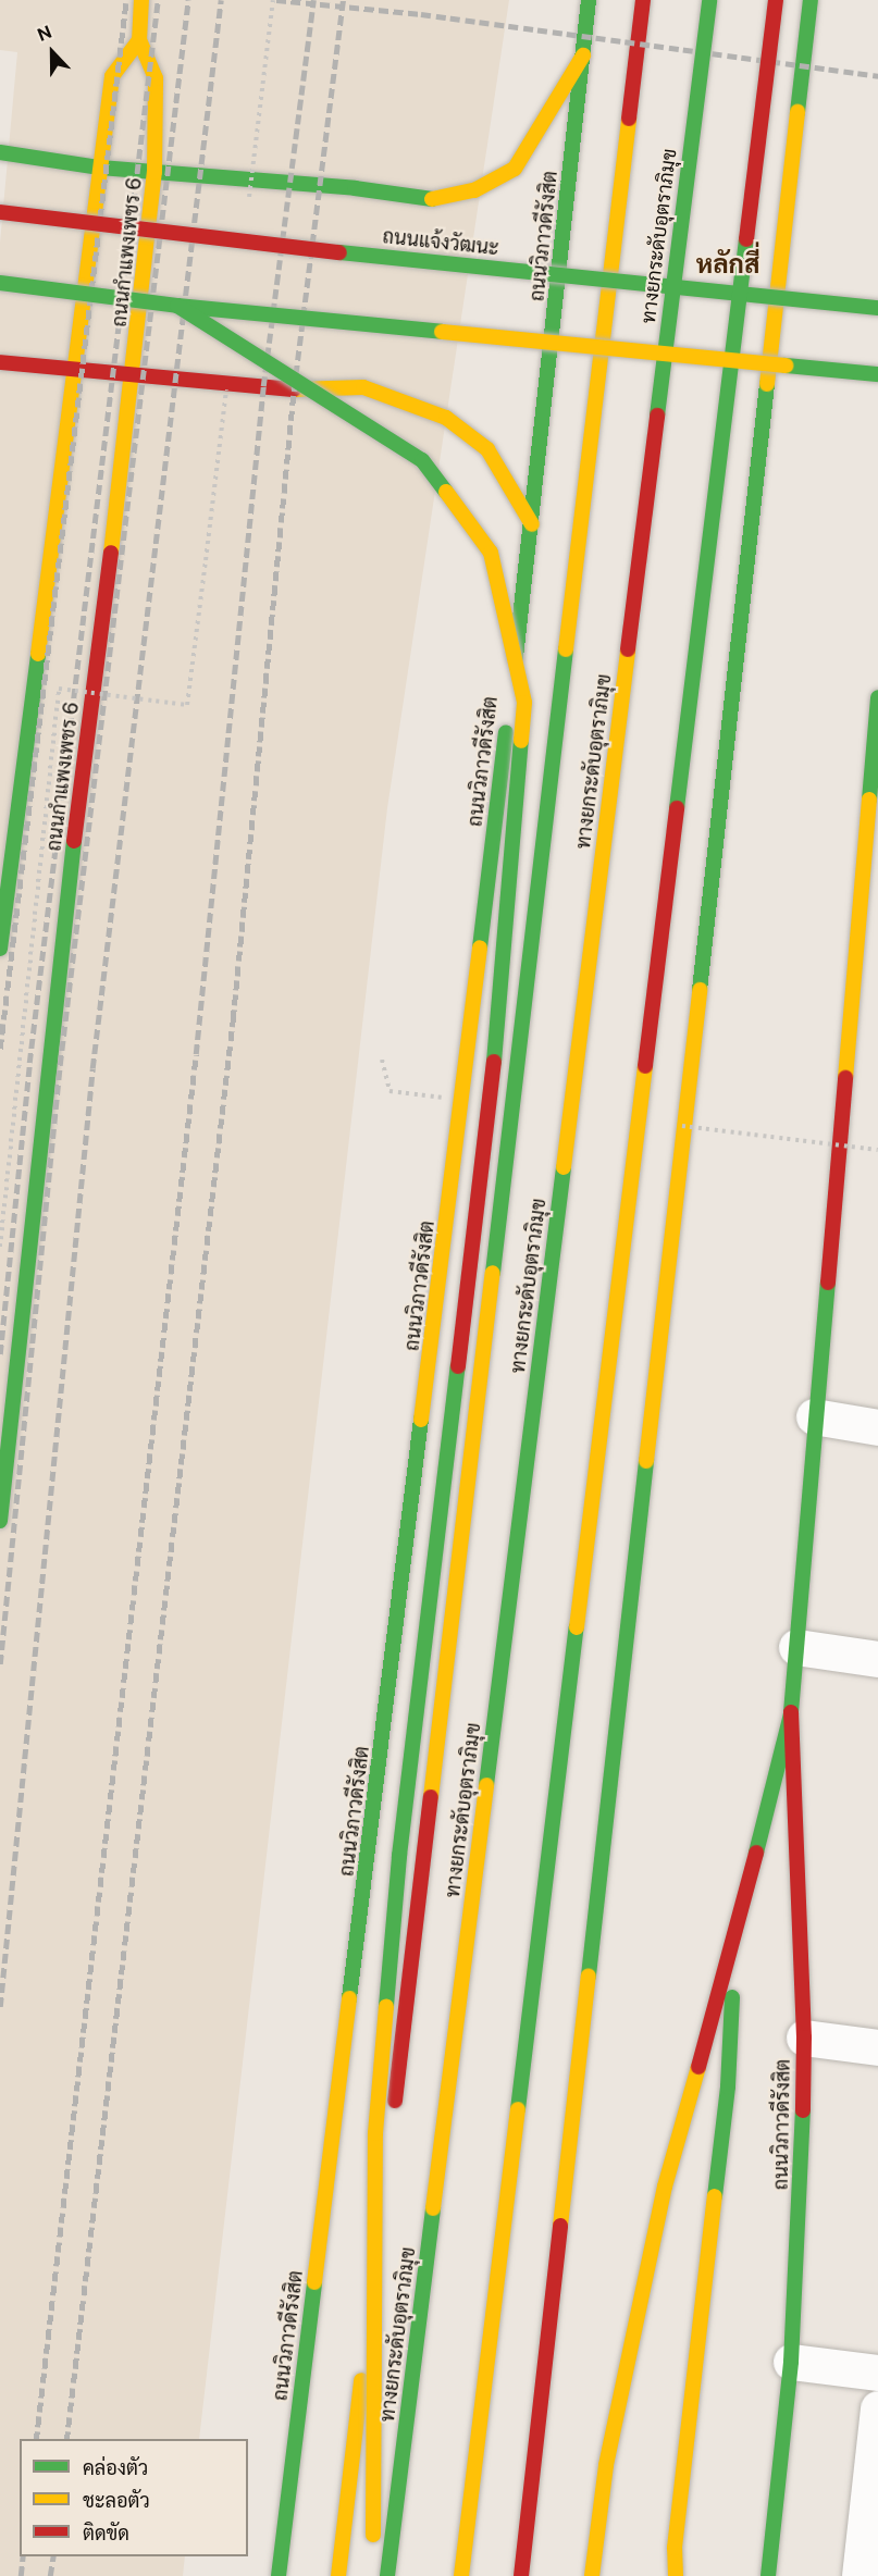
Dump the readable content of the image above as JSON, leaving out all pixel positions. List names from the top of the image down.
{
  "streets": {
    "main road": [
      "ถนนวิภาวดีรังสิต",
      "ทางยกระดับอุตราภิมุข",
      "ถนนแจ้งวัฒนะ",
      "ถนนกำแพงเพชร 6"
    ]
  },
  "districts": ["หลักสี่"],
  "legend": ["คล่องตัว", "ชะลอตัว", "ติดขัด"],
  "north": "top"
}
